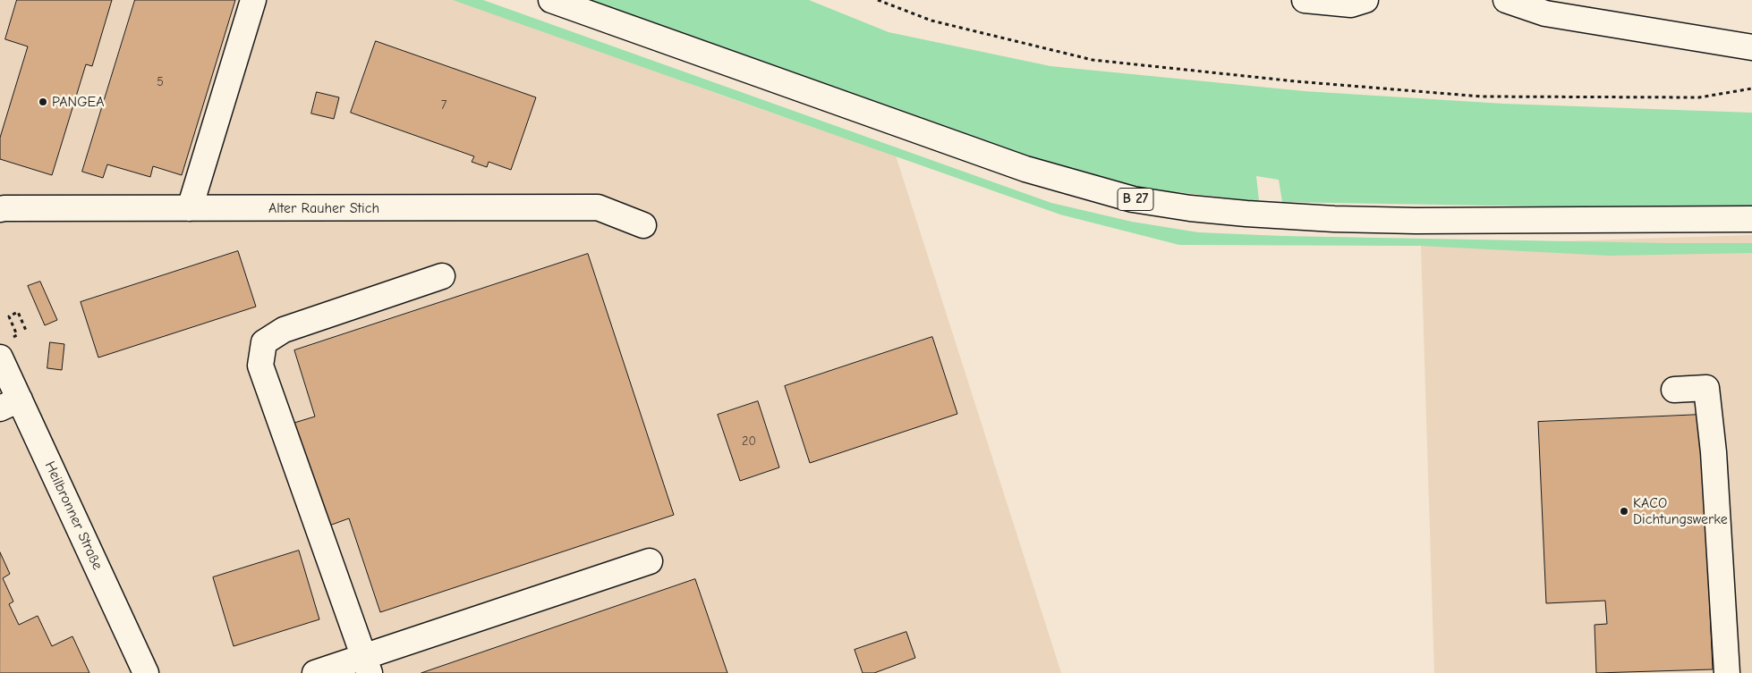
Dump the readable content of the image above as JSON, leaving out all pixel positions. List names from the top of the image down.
{
  "streets": {
    "main road": ["B 27", "Alter Rauher Stich", "Heilbronner Straße"]
  },
  "places": ["PANGEA", "KACO Dichtungswerke"],
  "house_numbers": ["5", "7", "20"]
}
